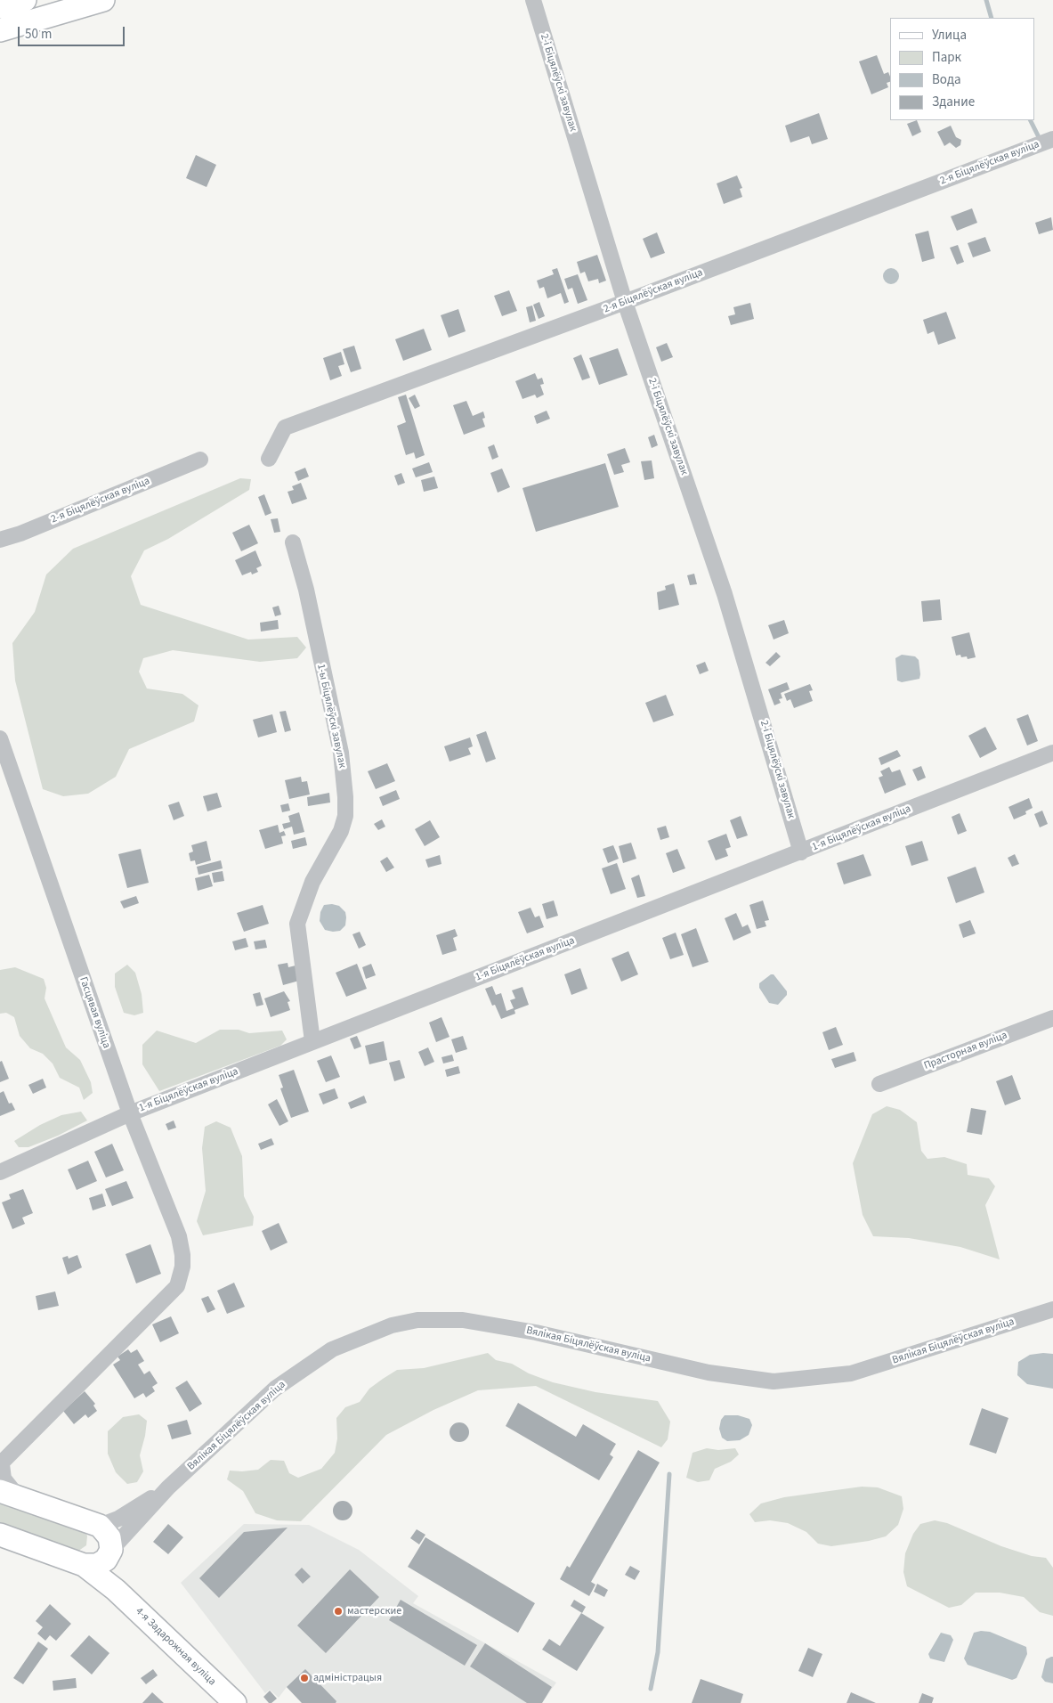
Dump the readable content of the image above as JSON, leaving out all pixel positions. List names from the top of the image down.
{
  "streets": {
    "main road": ["4-я Задарожная вуліца"],
    "street": [
      "2-і Біцялёўскі завулак",
      "2-я Біцялёўская вуліца",
      "1-ы Біцялёўскі завулак",
      "1-я Біцялёўская вуліца",
      "Гасцявая вуліца",
      "Прасторная вуліца",
      "Вялікая Біцялёўская вуліца"
    ]
  },
  "crossings": [
    ["2-і Біцялёўскі завулак", "2-я Біцялёўская вуліца"],
    ["2-і Біцялёўскі завулак", "1-я Біцялёўская вуліца"],
    ["1-ы Біцялёўскі завулак", "1-я Біцялёўская вуліца"],
    ["1-я Біцялёўская вуліца", "Гасцявая вуліца"],
    ["Вялікая Біцялёўская вуліца", "4-я Задарожная вуліца"]
  ],
  "places": ["мастерские", "адміністрацыя"],
  "legend": [
    "Улица",
    "Парк",
    "Вода",
    "Здание"
  ],
  "scale_bar": "50 m"
}
